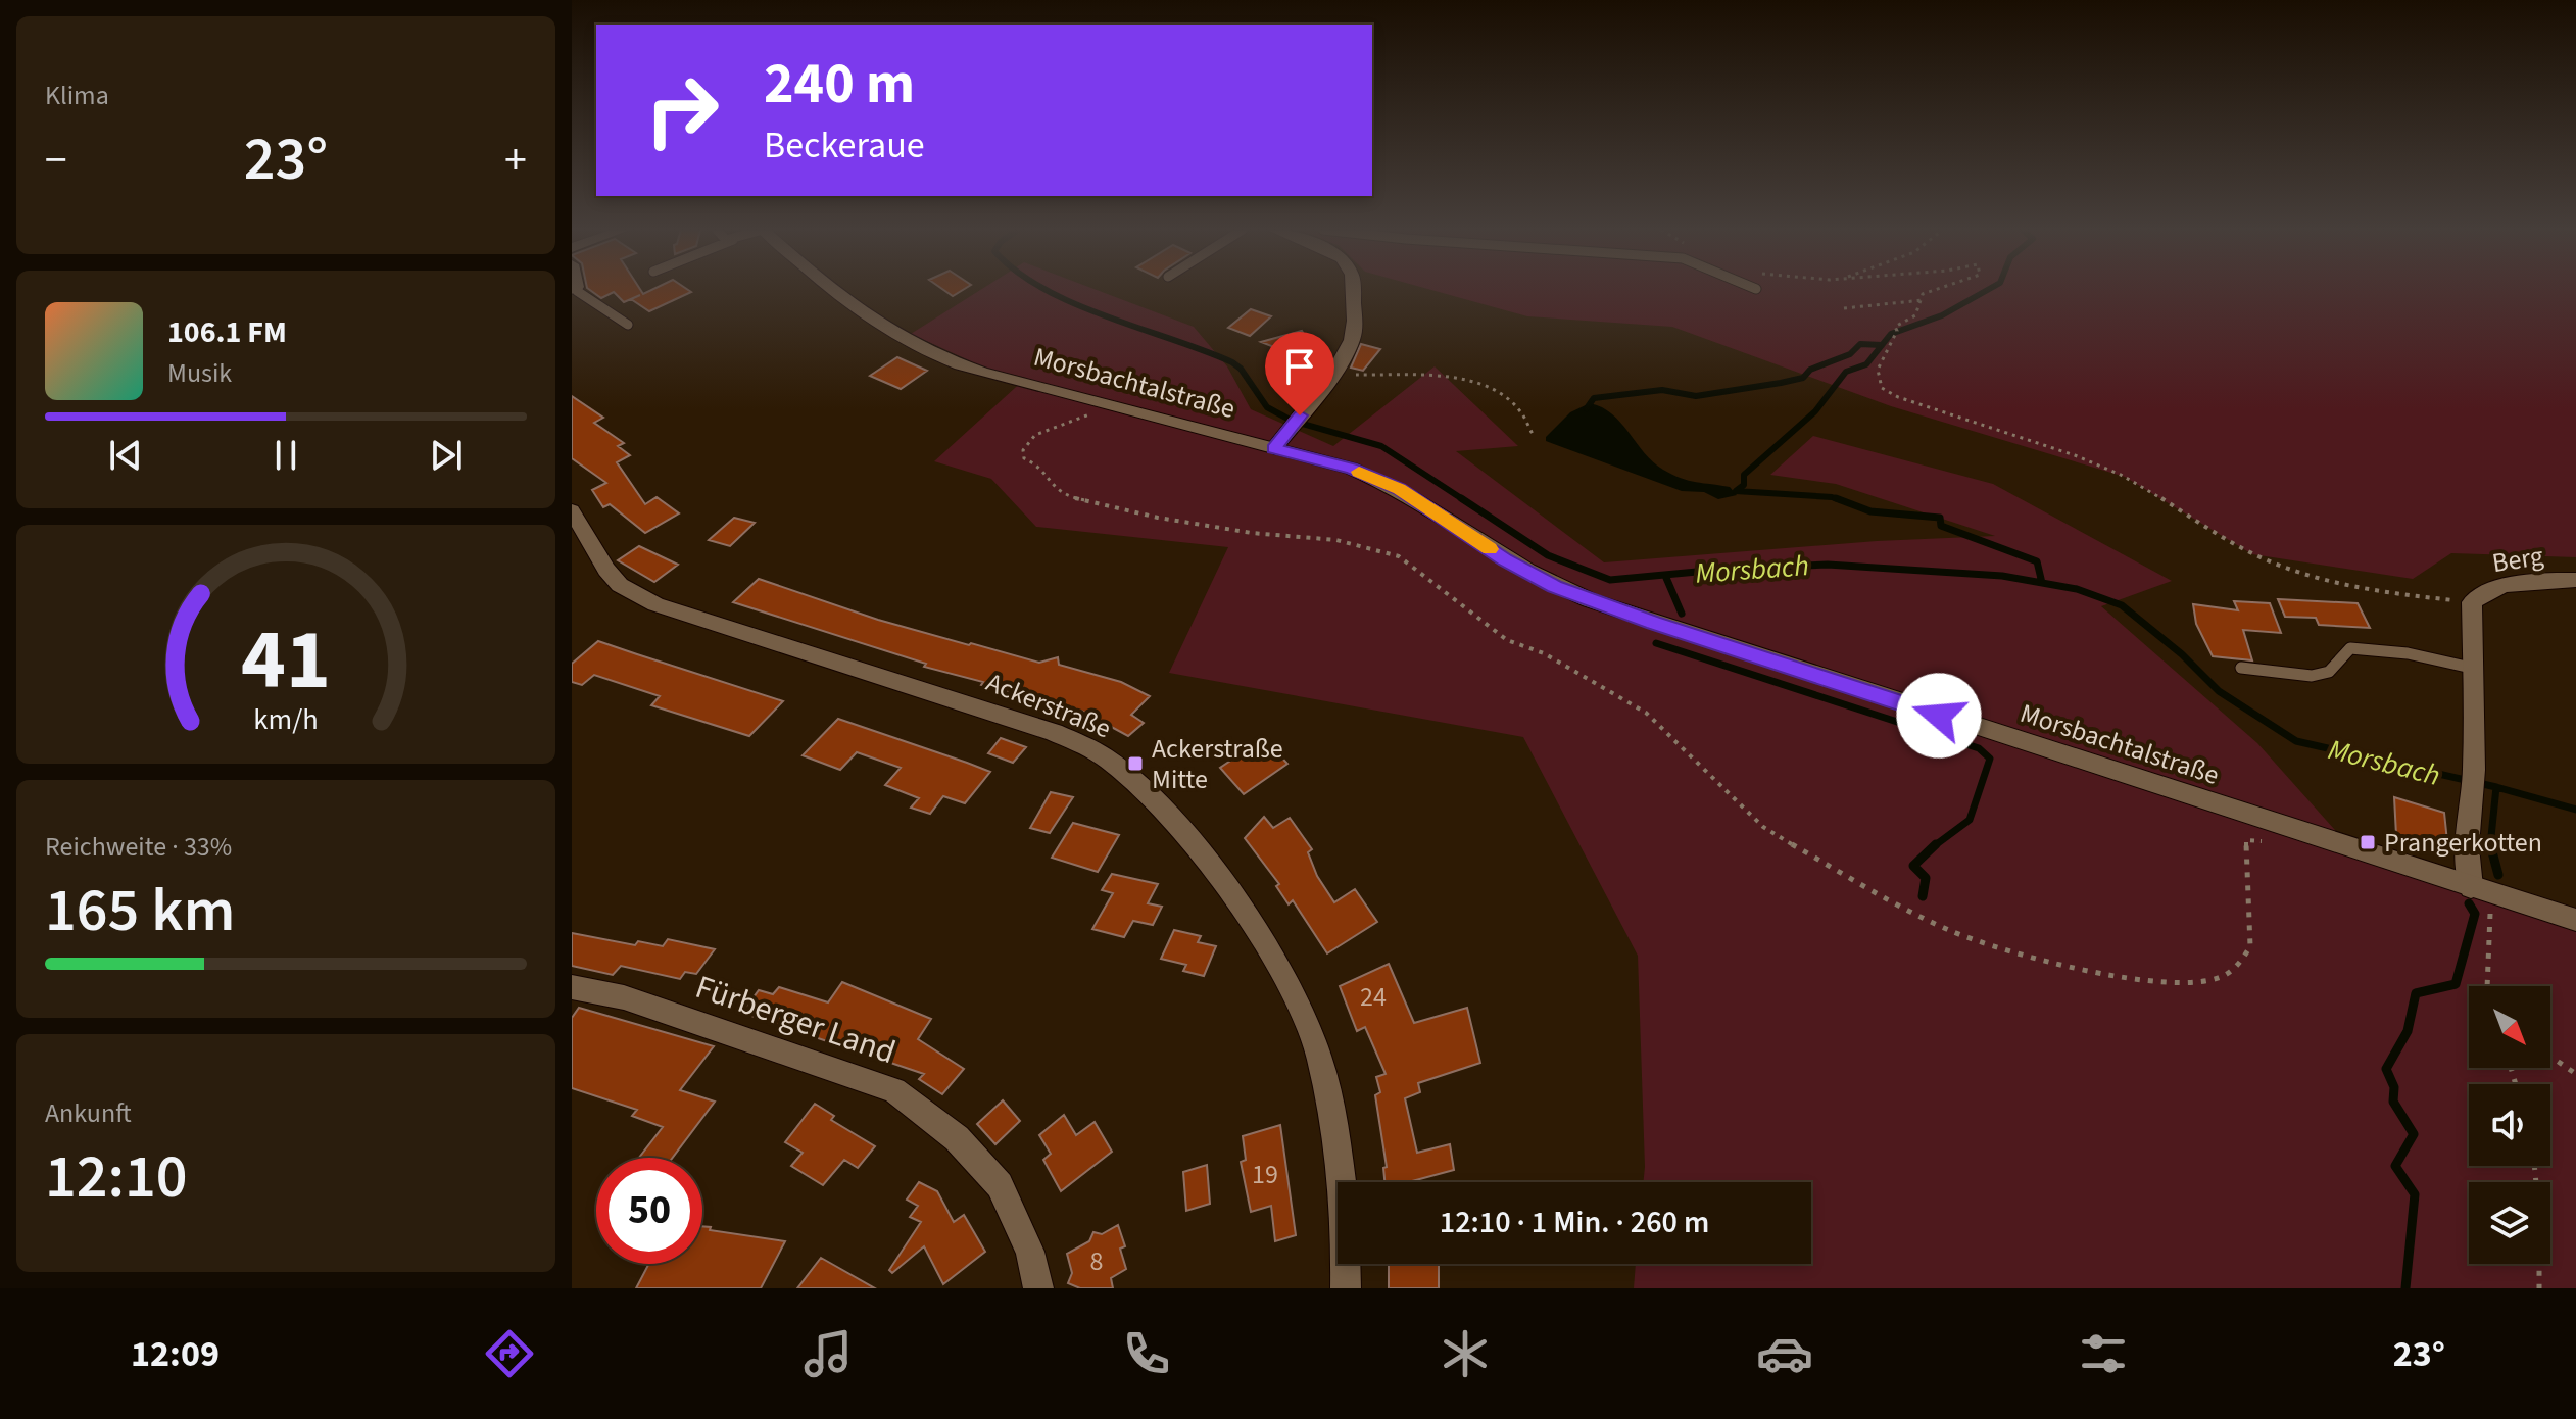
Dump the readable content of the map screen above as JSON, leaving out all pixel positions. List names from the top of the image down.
{
  "streets": {
    "street": [
      "Morsbachtalstraße",
      "Berg",
      "Ackerstraße",
      "Fürberger Land"
    ]
  },
  "water": ["Morsbach"],
  "places": {
    "transit": ["Ackerstraße Mitte", "Prangerkotten"]
  },
  "house_numbers": ["24", "19", "8"],
  "north": "bottom right",
  "page": {
    "tile": [
      "Klima",
      ["Reichweite · 33%", "165 km"],
      ["Ankunft", "12:10"]
    ],
    "turn": ["240 m", "Beckeraue"],
    "heat": ["−", "23°", "+"],
    "song": ["106.1 FM", "Musik"],
    "limit": "50",
    "trip": "12:10 · 1 Min. · 260 m",
    "tabs": ["12:09", "23°"],
    "gauge": ["41", "km/h"]
  }
}
